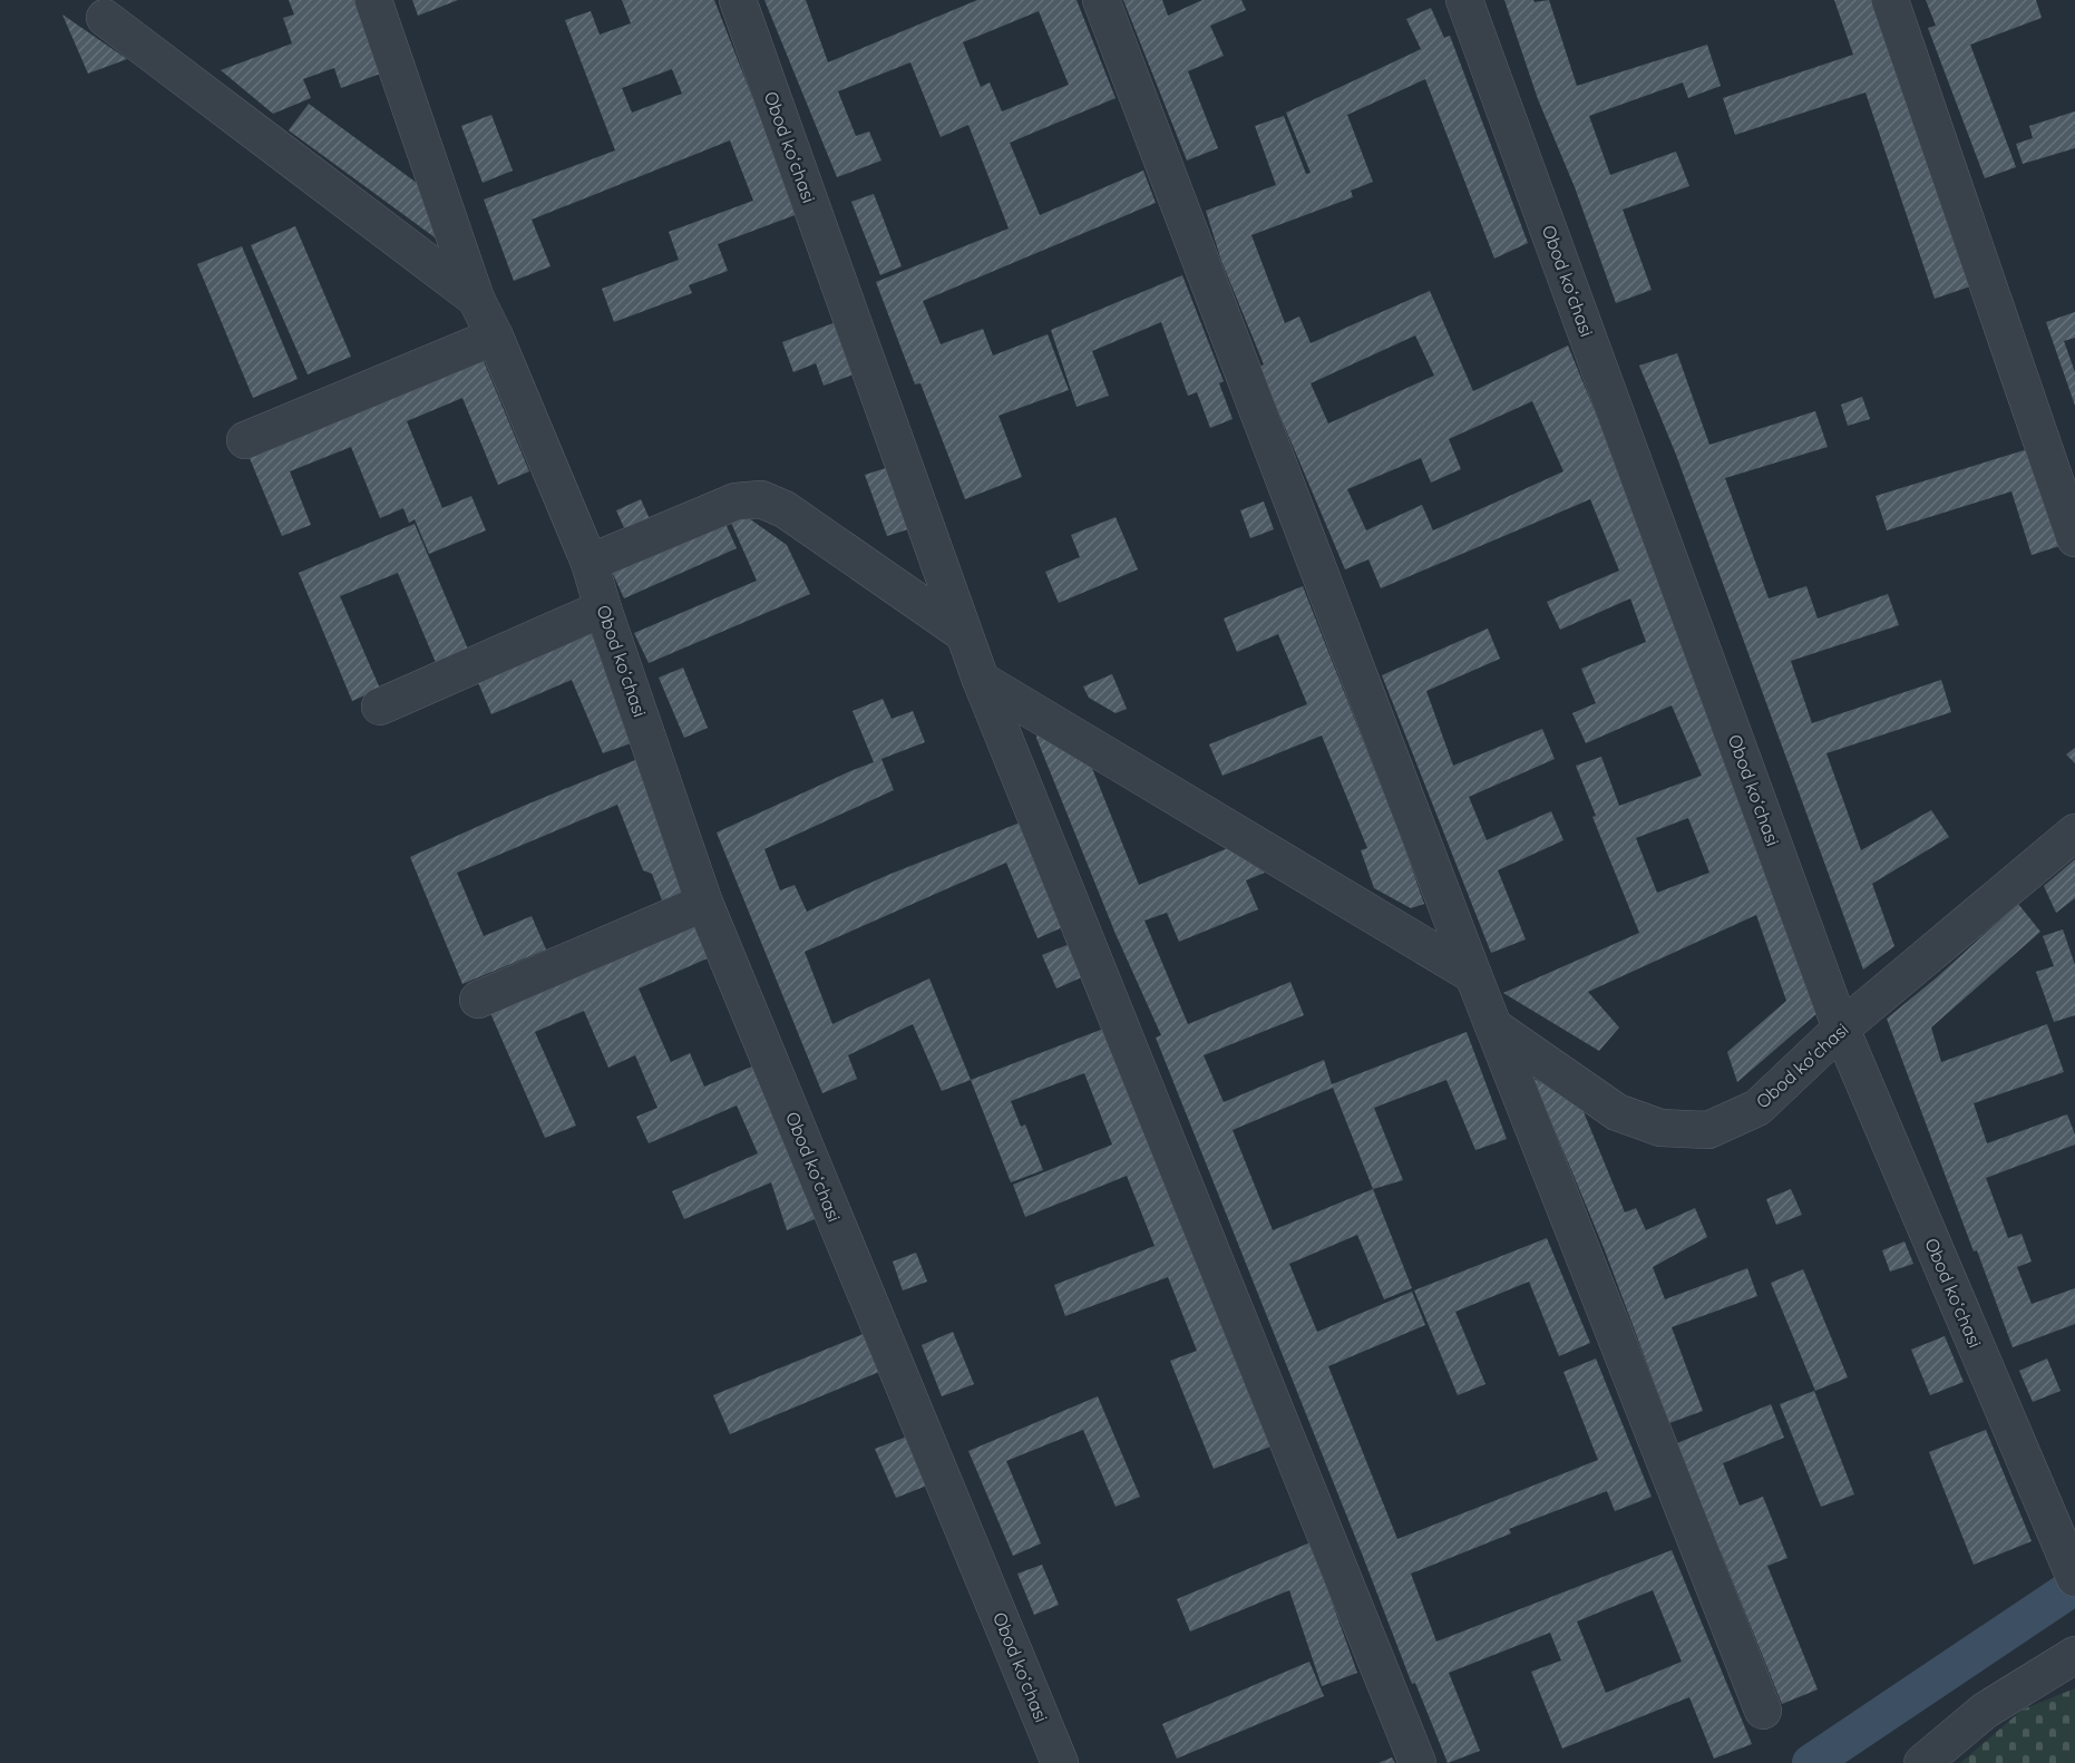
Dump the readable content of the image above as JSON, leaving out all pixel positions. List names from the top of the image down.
{
  "streets": {
    "street": ["Obod koʻchasi", "Obod ko'chasi"]
  },
  "crossings": [
    ["Obod koʻchasi", "Obod ko'chasi"]
  ]
}
